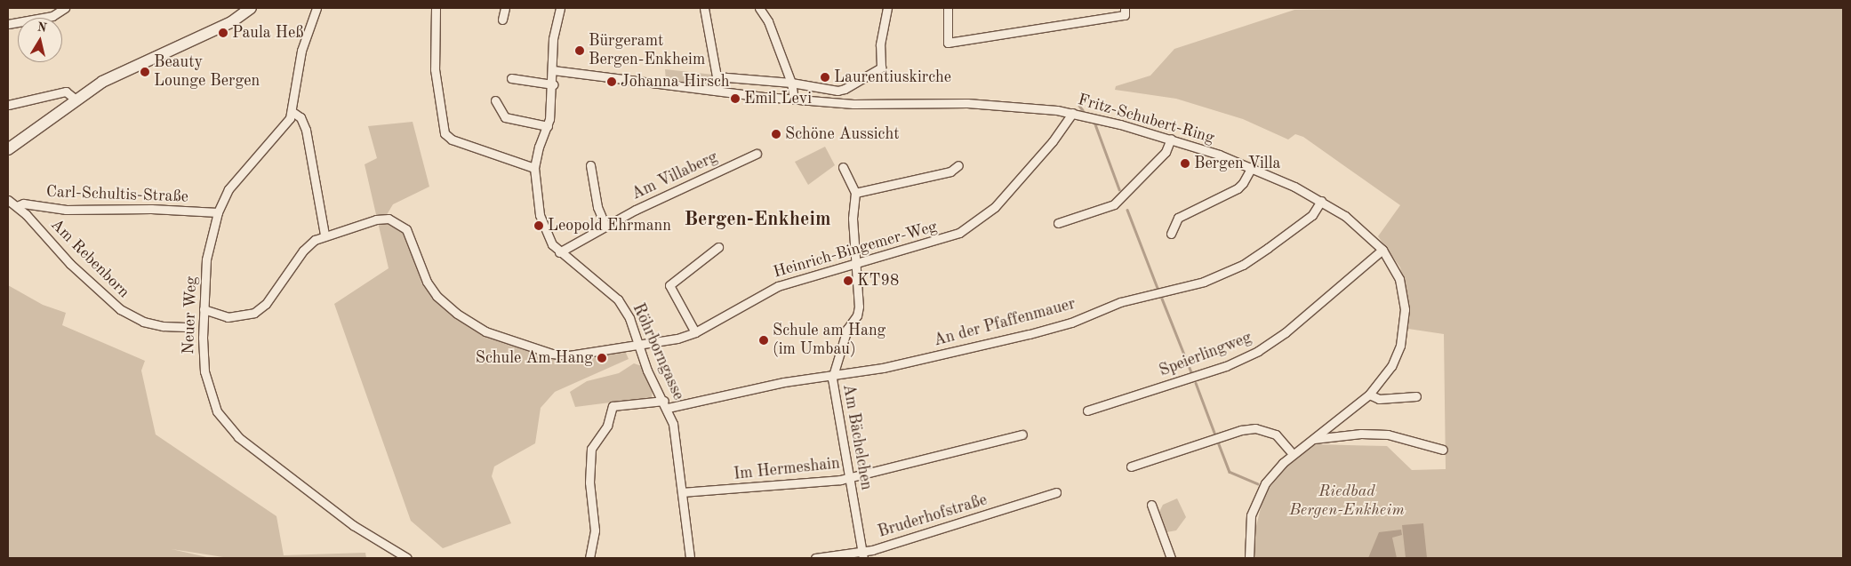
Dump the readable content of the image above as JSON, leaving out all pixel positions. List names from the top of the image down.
{
  "streets": {
    "street": [
      "Fritz-Schubert-Ring",
      "Am Villaberg",
      "Carl-Schultis-Straße",
      "Heinrich-Bingemer-Weg",
      "Am Rebenborn",
      "Neuer Weg",
      "An der Pfaffenmauer",
      "Röhrborngasse",
      "Speierlingweg",
      "Am Bächelchen",
      "Im Hermeshain",
      "Bruderhofstraße"
    ]
  },
  "crossings": [
    ["Fritz-Schubert-Ring", "Heinrich-Bingemer-Weg"],
    ["Fritz-Schubert-Ring", "An der Pfaffenmauer"],
    ["Fritz-Schubert-Ring", "Röhrborngasse"],
    ["Fritz-Schubert-Ring", "Speierlingweg"],
    ["Am Villaberg", "Röhrborngasse"],
    ["Carl-Schultis-Straße", "Am Rebenborn"],
    ["Carl-Schultis-Straße", "Neuer Weg"],
    ["Heinrich-Bingemer-Weg", "Neuer Weg"],
    ["Heinrich-Bingemer-Weg", "Röhrborngasse"],
    ["Heinrich-Bingemer-Weg", "Am Bächelchen"],
    ["An der Pfaffenmauer", "Röhrborngasse"],
    ["An der Pfaffenmauer", "Am Bächelchen"],
    ["Röhrborngasse", "Im Hermeshain"],
    ["Am Bächelchen", "Im Hermeshain"],
    ["Am Bächelchen", "Bruderhofstraße"]
  ],
  "districts": ["Bergen-Enkheim"],
  "parks": ["Riedbad Bergen-Enkheim"],
  "places": [
    "Paula Heß",
    "Bürgeramt Bergen-Enkheim",
    "Beauty Lounge Bergen",
    "Laurentiuskirche",
    "Johanna Hirsch",
    "Emil Levi",
    "Schöne Aussicht",
    "Bergen Villa",
    "Leopold Ehrmann",
    "KT98",
    "Schule am Hang (im Umbau)",
    "Schule Am Hang"
  ],
  "north": "top"
}
